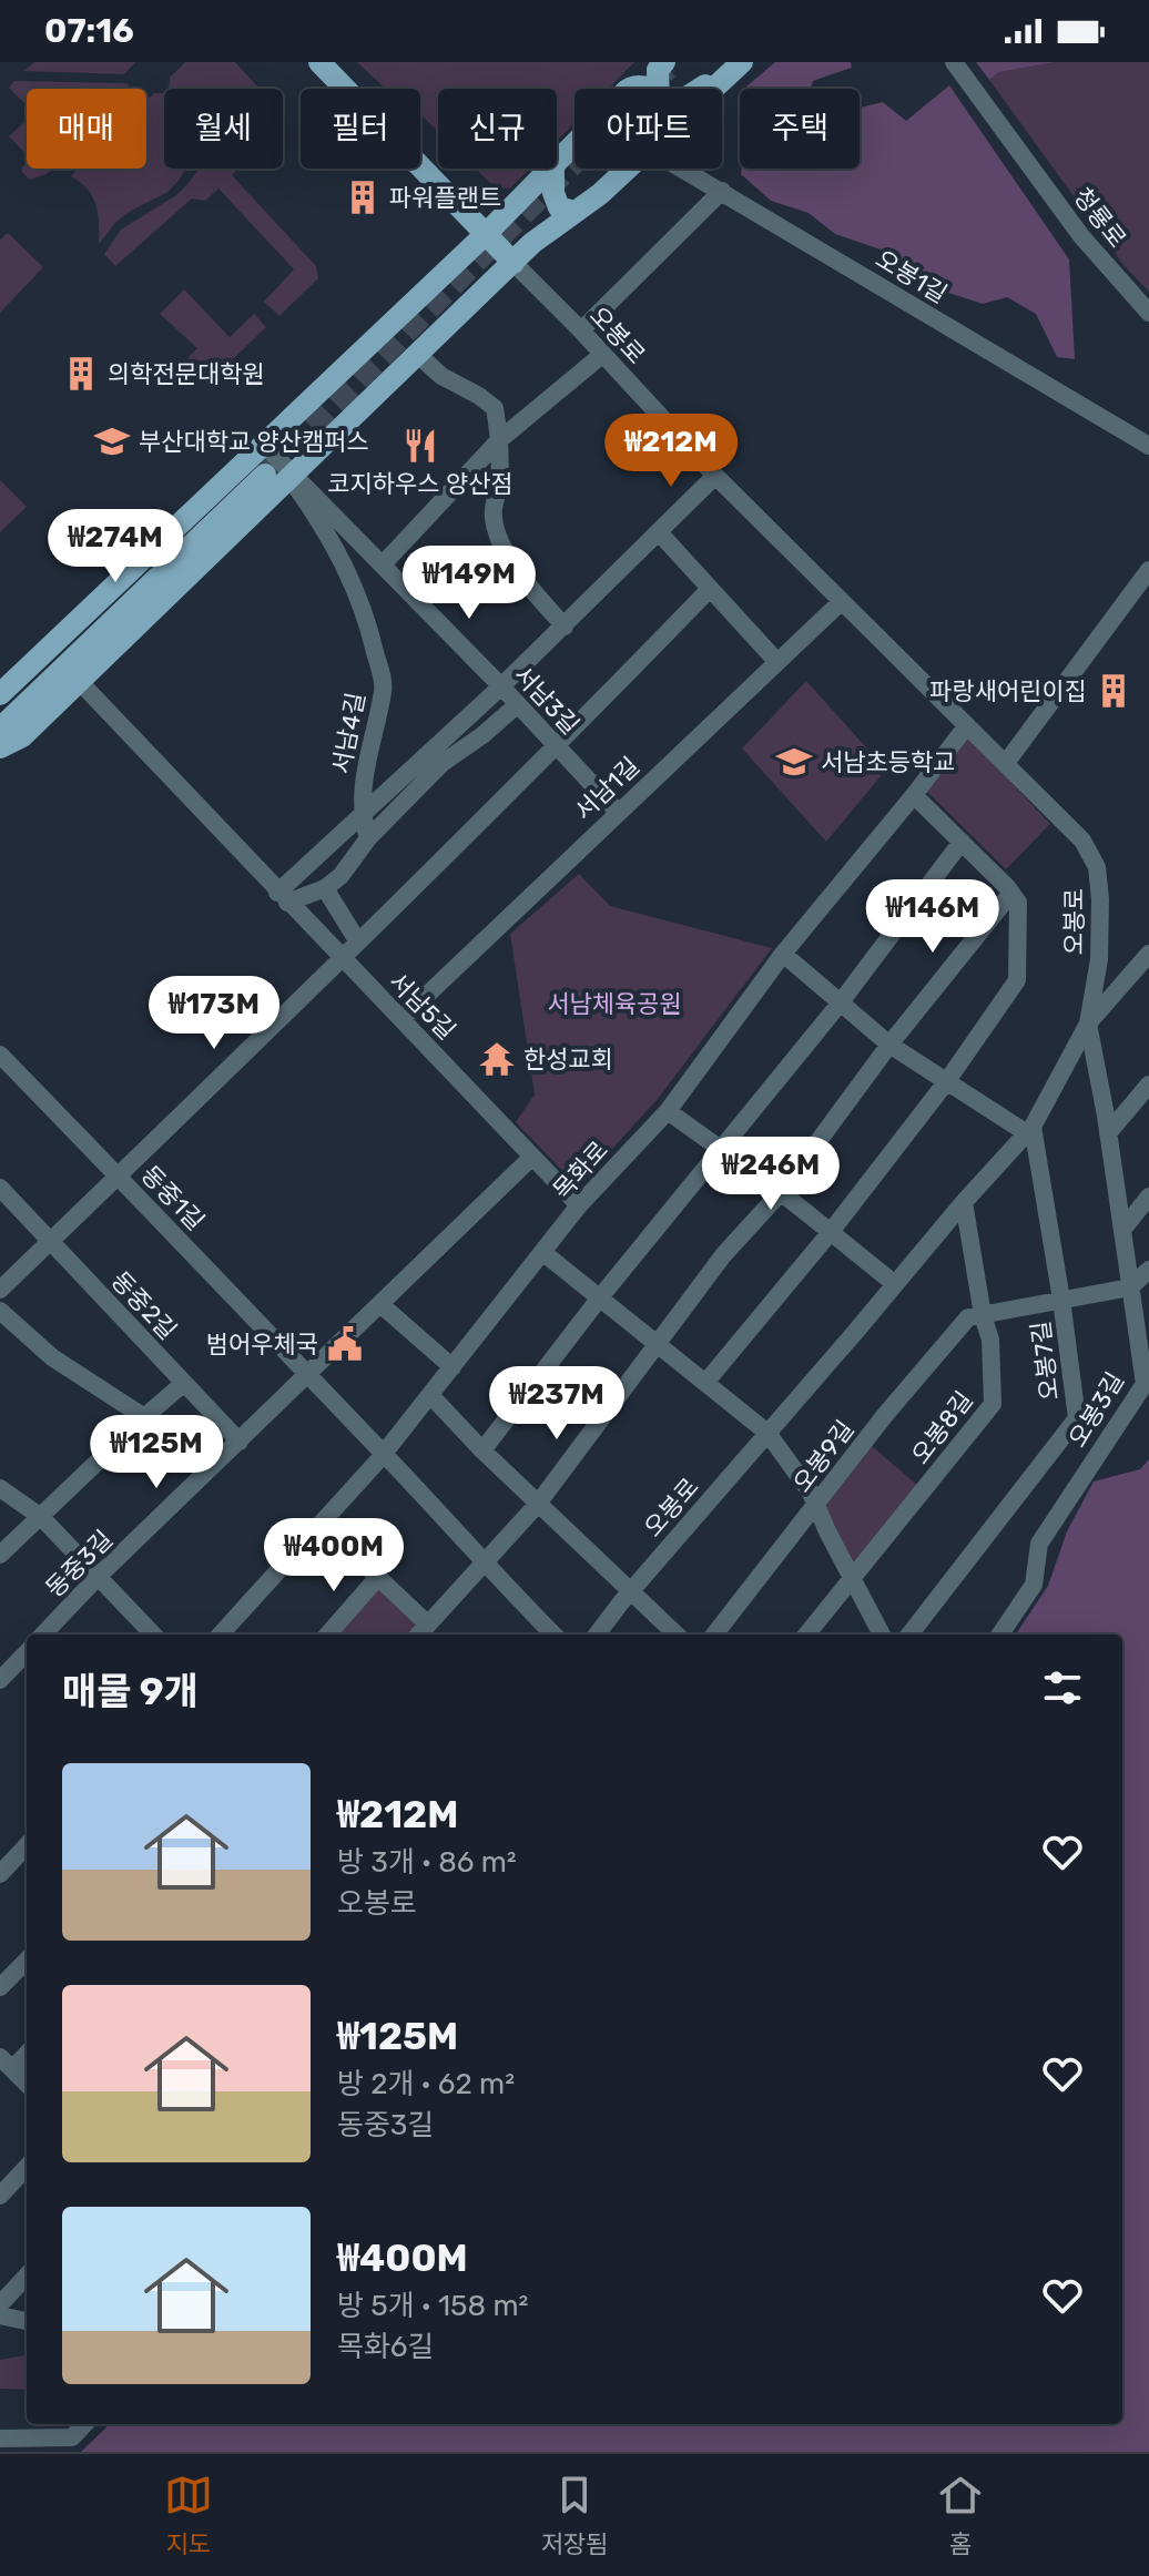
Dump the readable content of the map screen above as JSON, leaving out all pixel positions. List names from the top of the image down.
{
  "streets": {
    "street": [
      "청룡로",
      "오봉1길",
      "오봉로",
      "서남3길",
      "서남4길",
      "서남1길",
      "서남5길",
      "목화로",
      "동중1길",
      "동중2길",
      "오봉7길",
      "오봉3길",
      "오봉8길",
      "오봉9길",
      "동중3길"
    ]
  },
  "crossings": [
    ["오봉로", "서남1길"],
    ["오봉로", "목화로"],
    ["오봉로", "오봉7길"],
    ["오봉로", "오봉3길"],
    ["오봉로", "오봉8길"],
    ["서남3길", "서남4길"],
    ["서남3길", "서남1길"],
    ["서남1길", "서남5길"],
    ["서남5길", "목화로"],
    ["목화로", "동중1길"],
    ["동중1길", "동중3길"],
    ["동중2길", "동중3길"],
    ["오봉8길", "오봉9길"]
  ],
  "parks": ["서남체육공원"],
  "places": {
    "building": ["파워플랜트", "의학전문대학원", "파랑새어린이집"],
    "school or university": ["부산대학교 양산캠퍼스", "서남초등학교"],
    "restaurant": ["코지하우스 양산점"],
    "temple": ["한성교회"],
    "public building": ["범어우체국"]
  },
  "page": {
    "status": "07:16",
    "chip": [
      "매매",
      "월세",
      "필터",
      "신규",
      "아파트",
      "주택"
    ],
    "price": [
      "₩212M",
      "₩274M",
      "₩149M",
      "₩146M",
      "₩173M",
      "₩246M",
      "₩237M",
      "₩125M",
      "₩400M"
    ],
    "heading": "매물 9개",
    "list": [
      {
        "name": "₩212M",
        "note": "방 3개 · 86 m² · 오봉로"
      },
      {
        "name": "₩125M",
        "note": "방 2개 · 62 m² · 동중3길"
      },
      {
        "name": "₩400M",
        "note": "방 5개 · 158 m² · 목화6길"
      }
    ],
    "tabs": ["지도", "저장됨", "홈"]
  }
}
